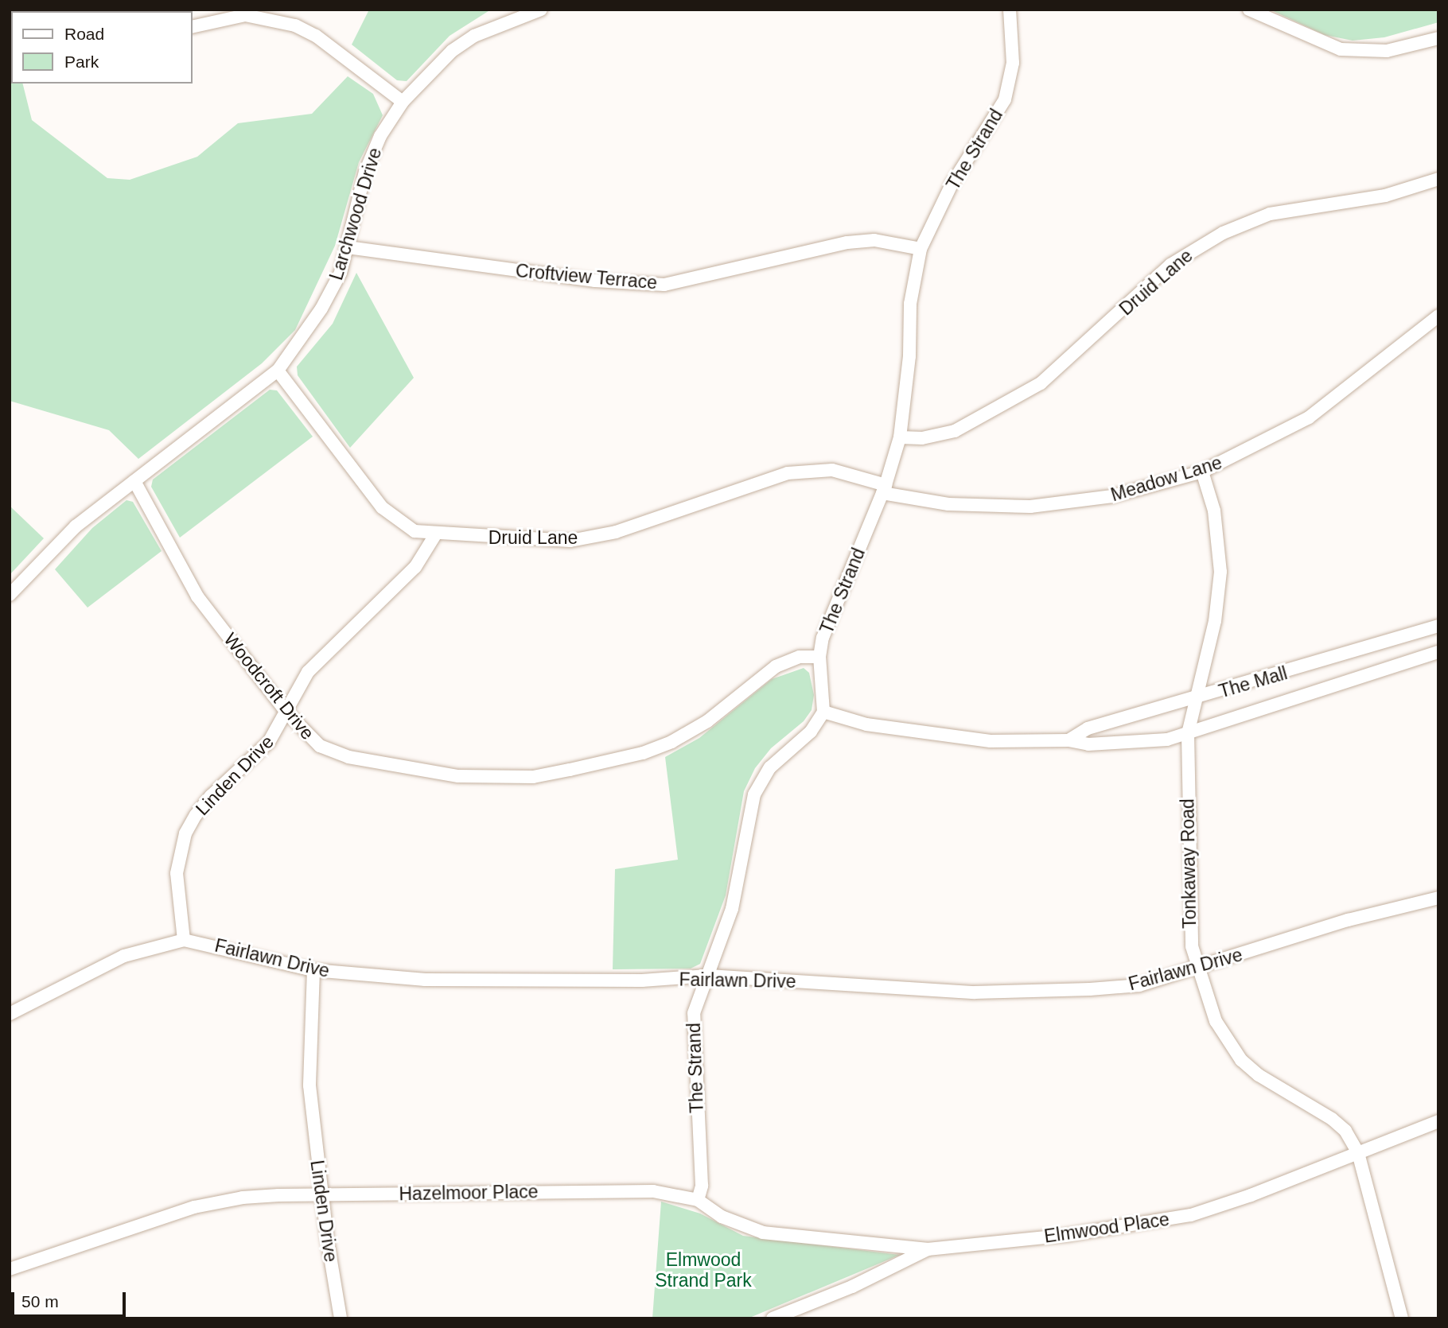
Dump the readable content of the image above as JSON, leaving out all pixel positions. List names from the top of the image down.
{
  "streets": {
    "street": [
      "The Strand",
      "Larchwood Drive",
      "Croftview Terrace",
      "Druid Lane",
      "Meadow Lane",
      "The Mall",
      "Woodcroft Drive",
      "Linden Drive",
      "Tonkaway Road",
      "Fairlawn Drive",
      "Hazelmoor Place",
      "Elmwood Place"
    ]
  },
  "crossings": [
    ["The Strand", "Croftview Terrace"],
    ["The Strand", "Druid Lane"],
    ["The Strand", "Meadow Lane"],
    ["The Strand", "The Mall"],
    ["The Strand", "Woodcroft Drive"],
    ["The Strand", "Fairlawn Drive"],
    ["The Strand", "Hazelmoor Place"],
    ["Larchwood Drive", "Croftview Terrace"],
    ["Larchwood Drive", "Druid Lane"],
    ["Larchwood Drive", "Woodcroft Drive"],
    ["Druid Lane", "Meadow Lane"],
    ["Druid Lane", "Linden Drive"],
    ["Meadow Lane", "Tonkaway Road"],
    ["The Mall", "Tonkaway Road"],
    ["Woodcroft Drive", "Linden Drive"],
    ["Linden Drive", "Fairlawn Drive"],
    ["Linden Drive", "Hazelmoor Place"],
    ["Tonkaway Road", "Fairlawn Drive"],
    ["Tonkaway Road", "Elmwood Place"],
    ["Hazelmoor Place", "Elmwood Place"]
  ],
  "parks": ["Elmwood Strand Park"],
  "legend": ["Road", "Park"],
  "scale_bar": "50 m"
}
